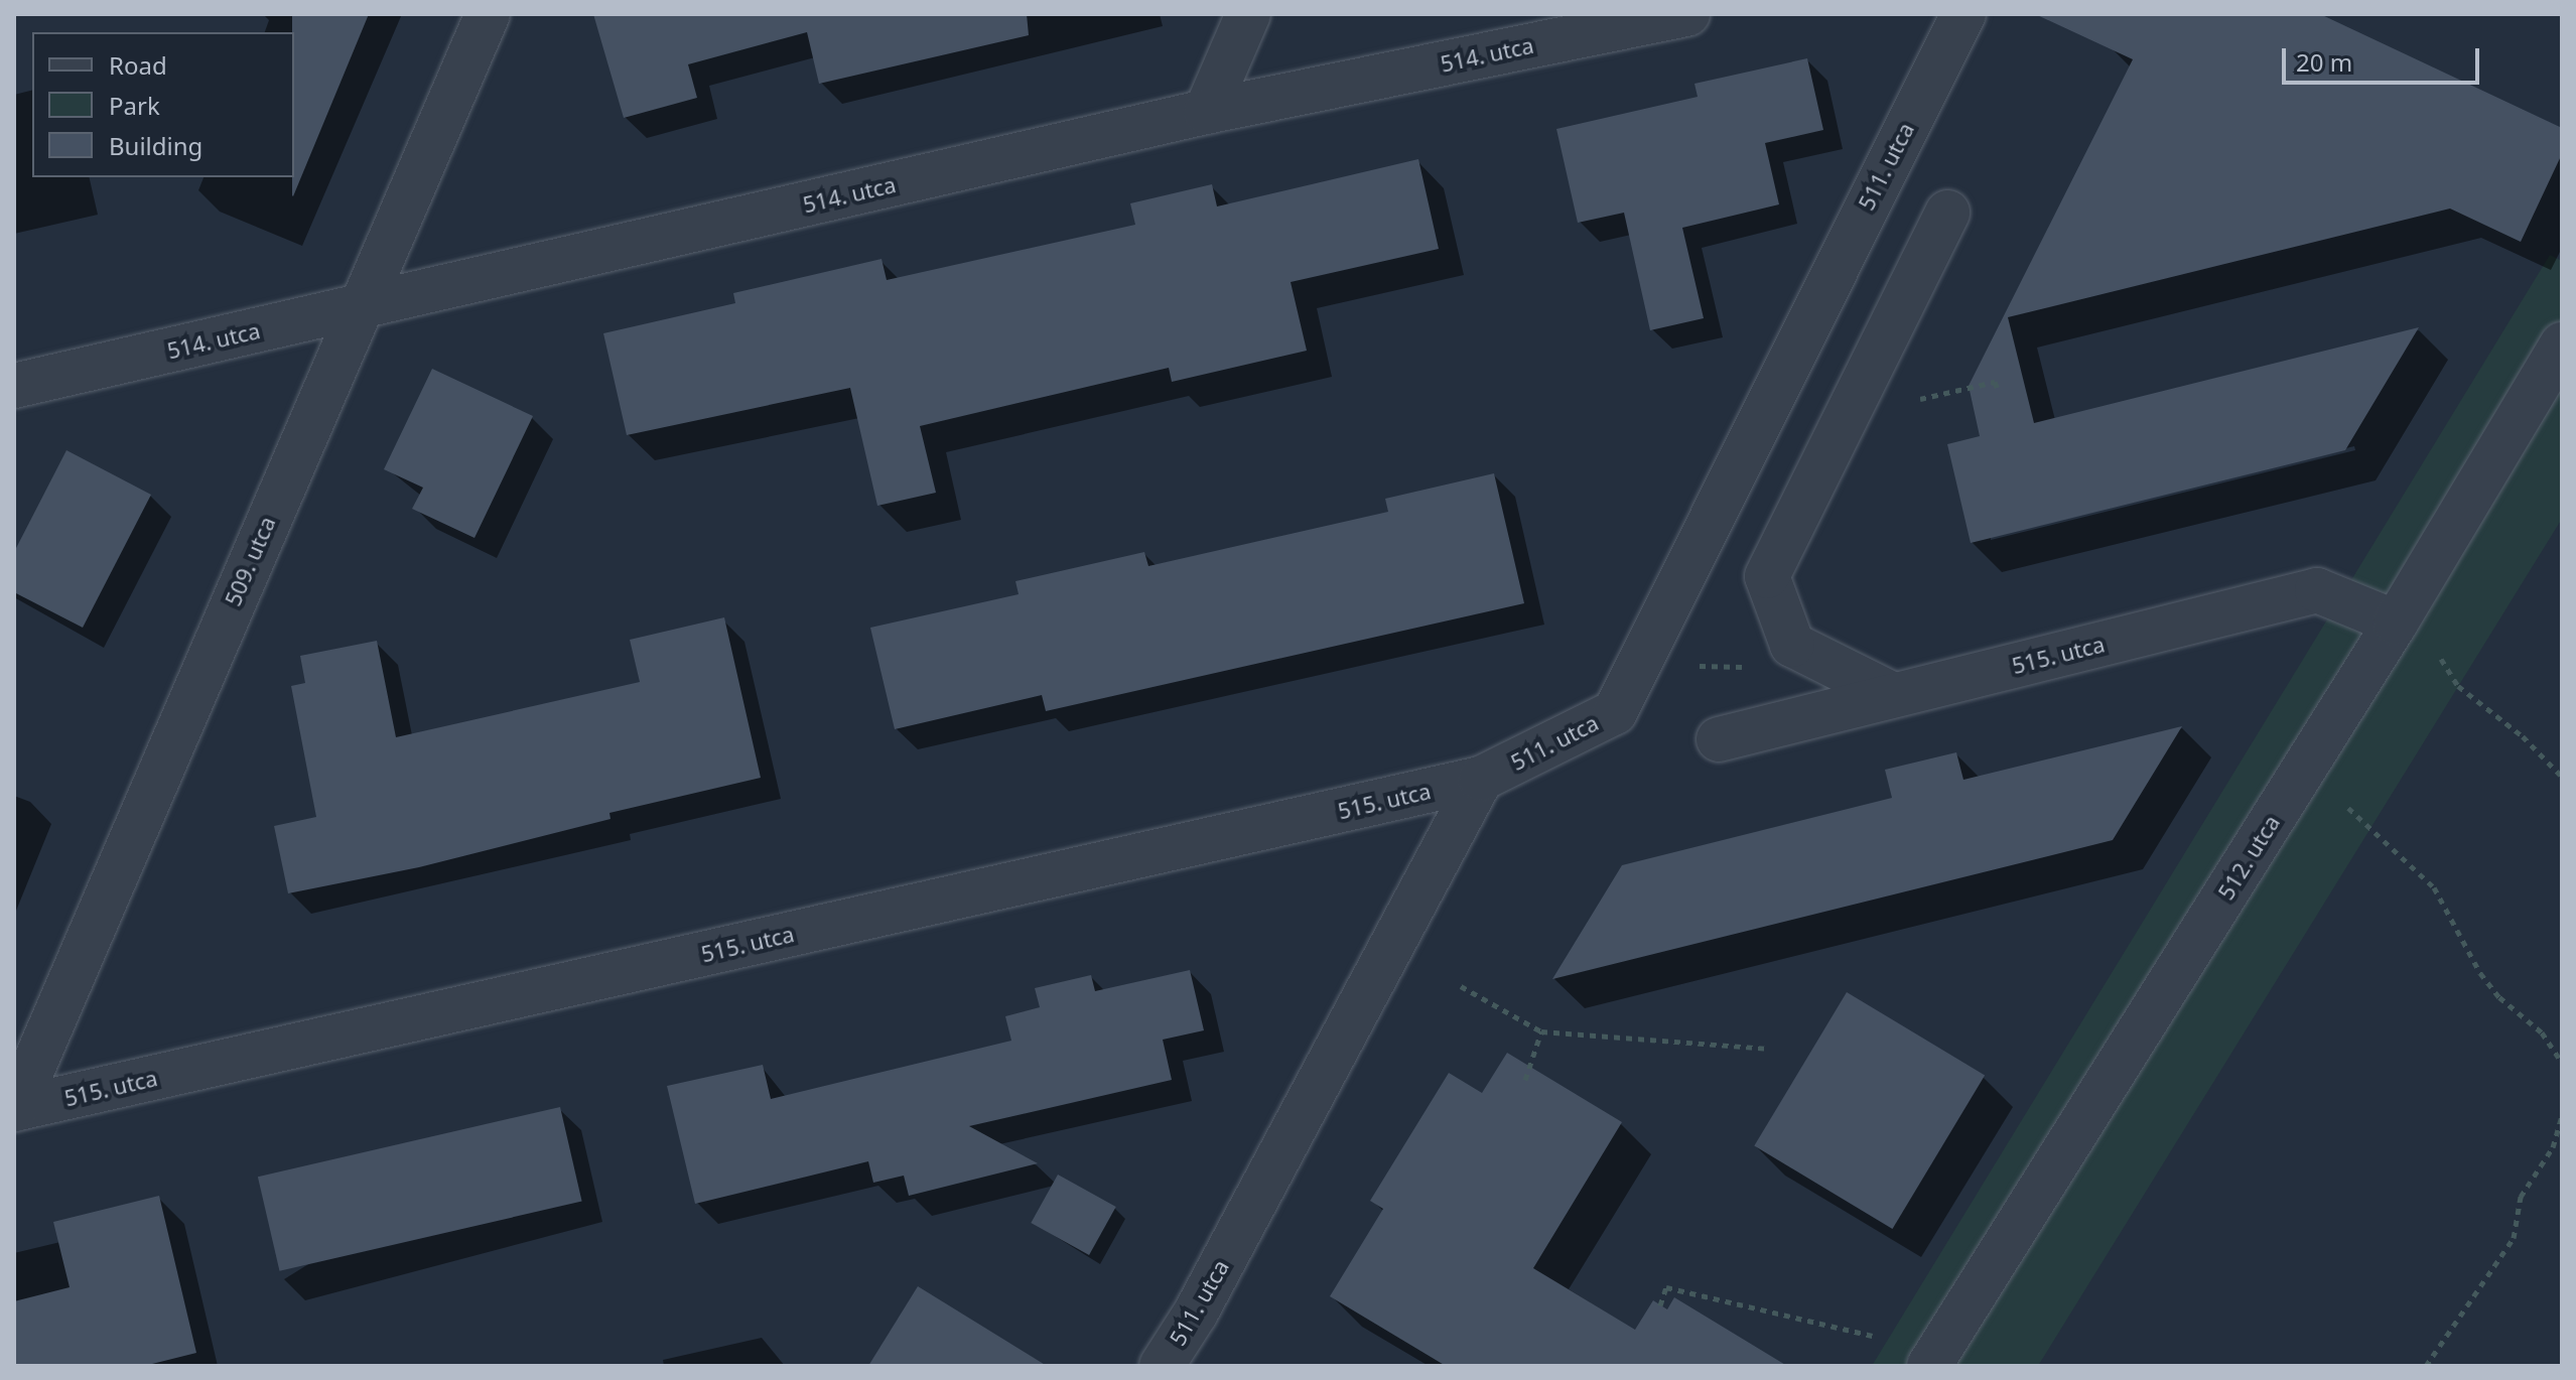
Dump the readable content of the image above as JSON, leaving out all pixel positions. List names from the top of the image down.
{
  "streets": {
    "street": [
      "514. utca",
      "511. utca",
      "509. utca",
      "515. utca",
      "512. utca"
    ]
  },
  "crossings": [
    ["514. utca", "509. utca"],
    ["511. utca", "515. utca"],
    ["509. utca", "515. utca"],
    ["515. utca", "512. utca"]
  ],
  "legend": ["Road", "Park", "Building"],
  "scale_bar": "20 m"
}
